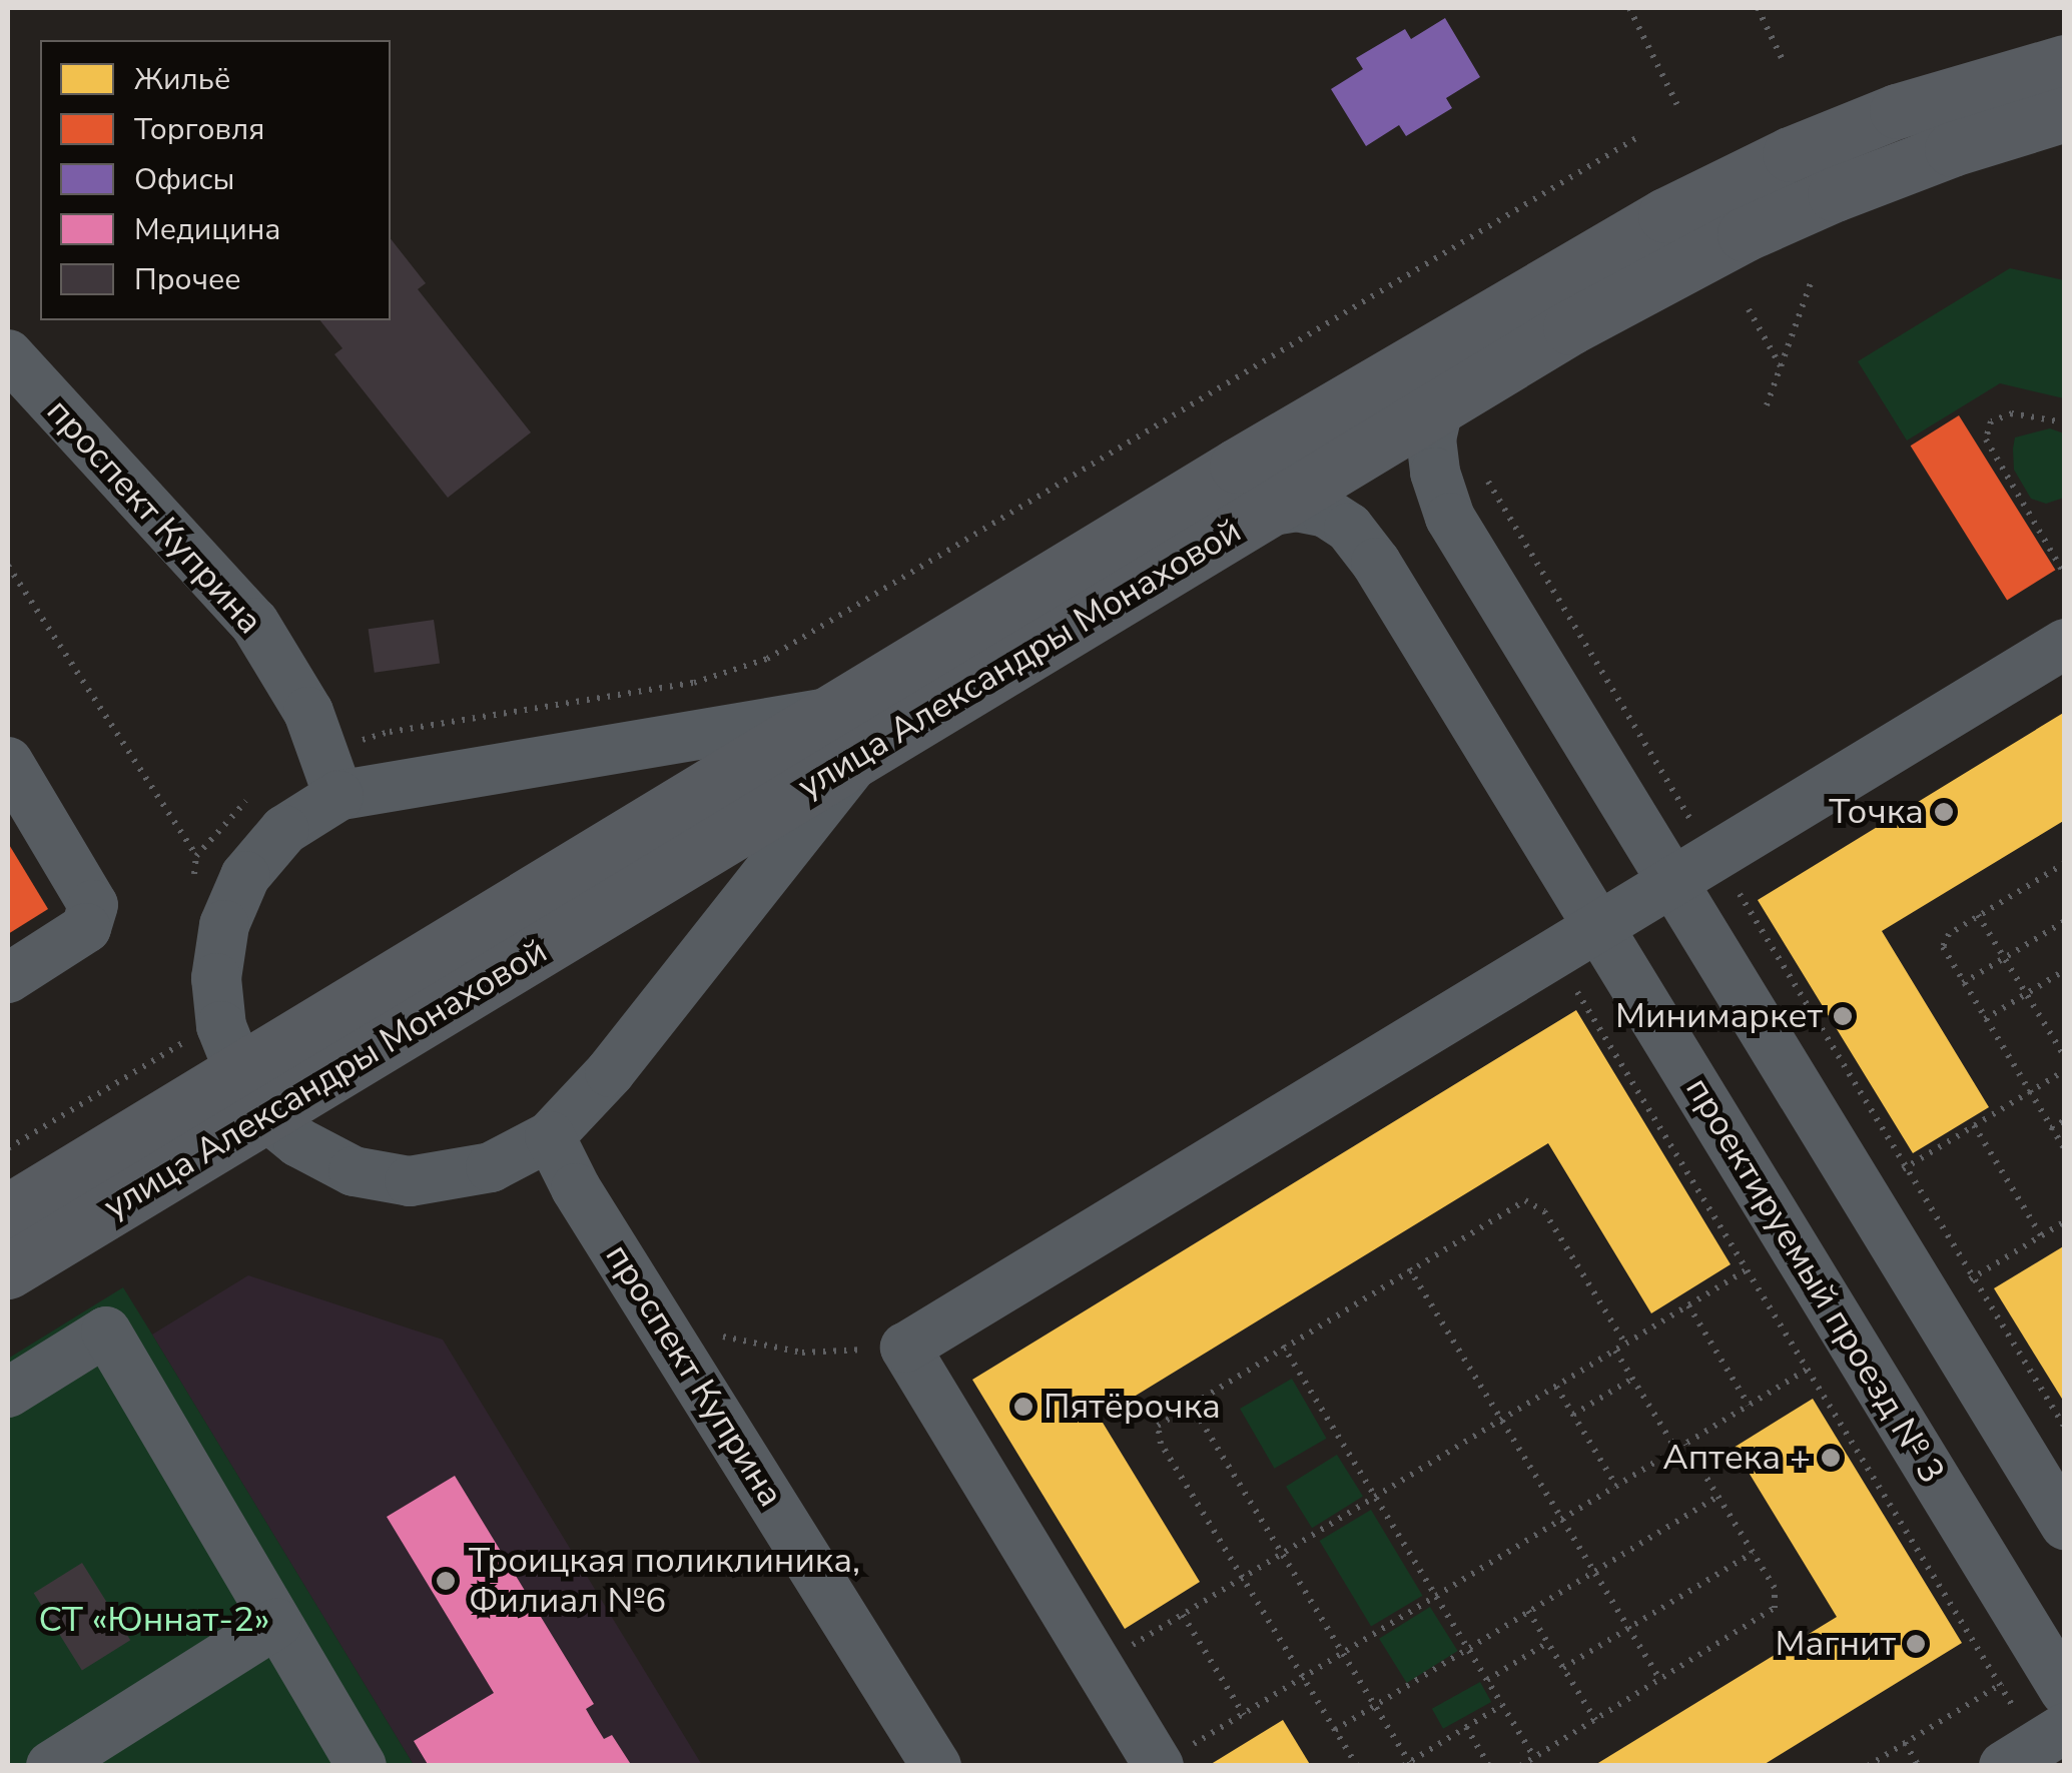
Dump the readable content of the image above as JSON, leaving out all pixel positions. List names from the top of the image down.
{
  "streets": {
    "main road": ["улица Александры Монаховой"],
    "street": ["проспект Куприна", "проектируемый проезд № 3"]
  },
  "crossings": [
    ["улица Александры Монаховой", "проектируемый проезд № 3"]
  ],
  "parks": ["СТ «Юннат-2»"],
  "places": [
    "Точка",
    "Минимаркет",
    "Пятёрочка",
    "Аптека +",
    "Троицкая поликлиника, Филиал №6",
    "Магнит"
  ],
  "legend": [
    "Жильё",
    "Торговля",
    "Офисы",
    "Медицина",
    "Прочее"
  ]
}
